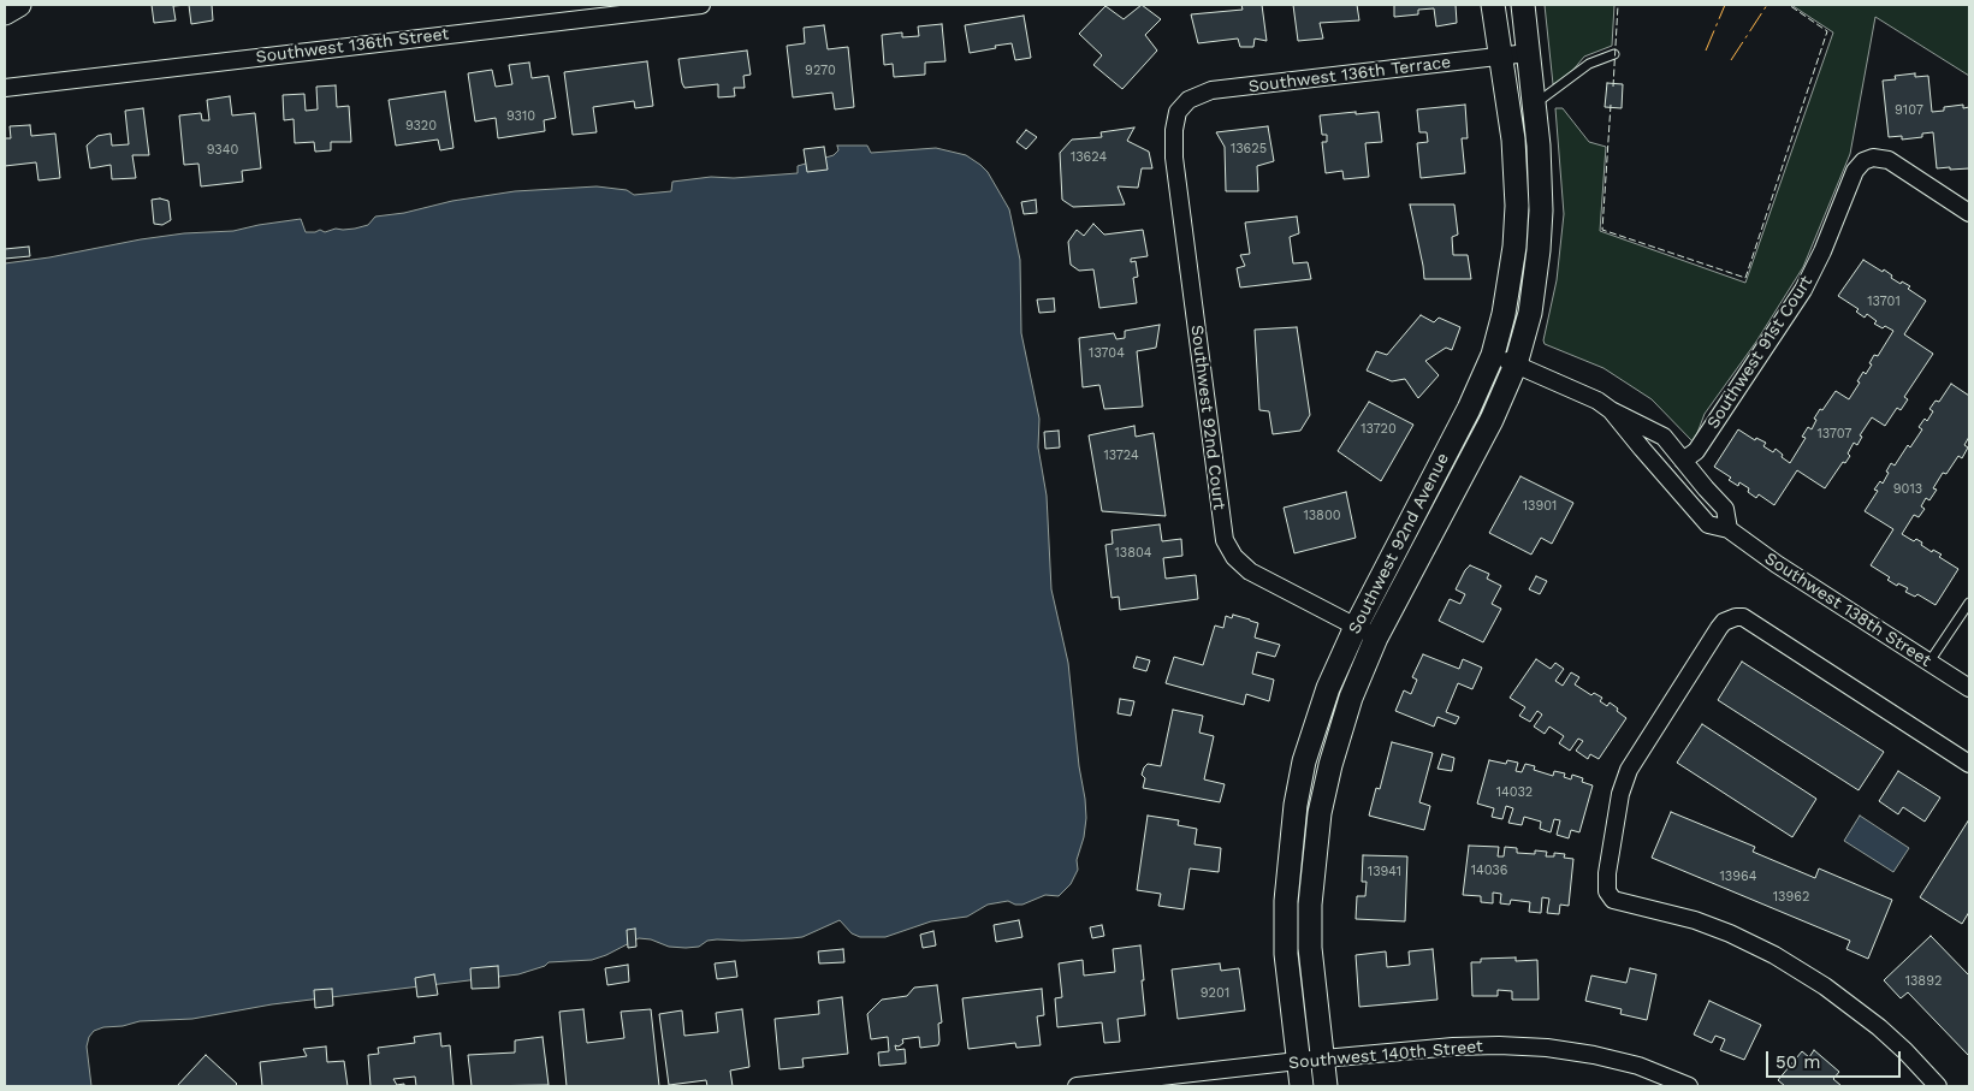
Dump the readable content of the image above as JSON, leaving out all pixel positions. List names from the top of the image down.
{
  "streets": {
    "street": [
      "Southwest 136th Street",
      "Southwest 136th Terrace",
      "Southwest 91st Court",
      "Southwest 92nd Court",
      "Southwest 92nd Avenue",
      "Southwest 138th Street",
      "Southwest 140th Street"
    ]
  },
  "crossings": [
    ["Southwest 136th Terrace", "Southwest 92nd Court"],
    ["Southwest 136th Terrace", "Southwest 92nd Avenue"],
    ["Southwest 91st Court", "Southwest 138th Street"],
    ["Southwest 92nd Court", "Southwest 92nd Avenue"],
    ["Southwest 92nd Avenue", "Southwest 138th Street"],
    ["Southwest 92nd Avenue", "Southwest 140th Street"]
  ],
  "house_numbers": [
    "9270",
    "9107",
    "9310",
    "9320",
    "13625",
    "9340",
    "13624",
    "13701",
    "13704",
    "13720",
    "13707",
    "13724",
    "9013",
    "13901",
    "13800",
    "13804",
    "14032",
    "14036",
    "13941",
    "13964",
    "13962",
    "13892",
    "9201"
  ],
  "scale_bar": "50 m"
}
